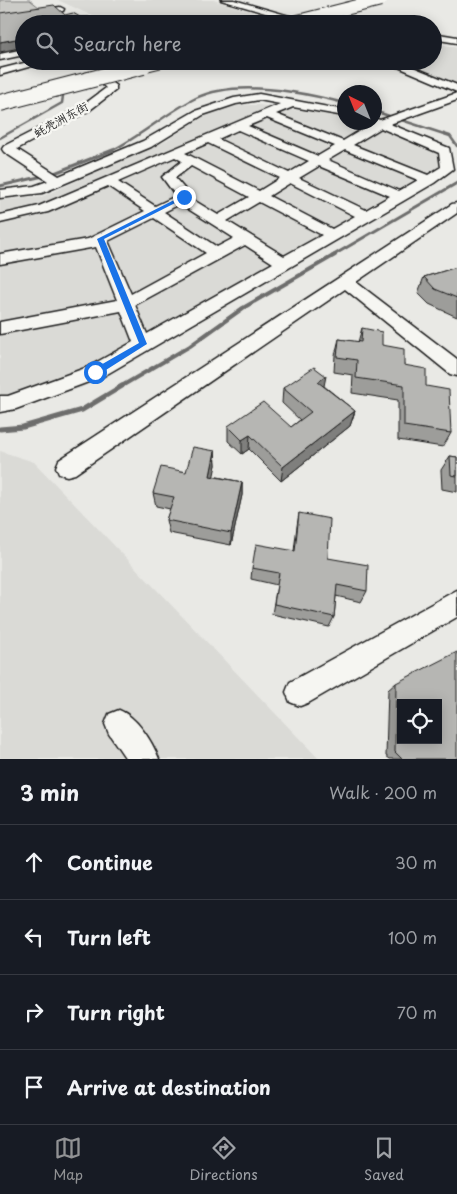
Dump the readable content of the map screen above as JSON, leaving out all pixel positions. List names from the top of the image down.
{
  "streets": {
    "street": ["蚝壳洲东街"]
  },
  "north": "top left",
  "page": {
    "search": "Search here",
    "heading": ["3 min", "Walk · 200 m"],
    "list": [
      ["Continue", "30 m"],
      ["Turn left", "100 m"],
      ["Turn right", "70 m"],
      "Arrive at destination"
    ],
    "nav": ["Map", "Directions", "Saved"]
  }
}
